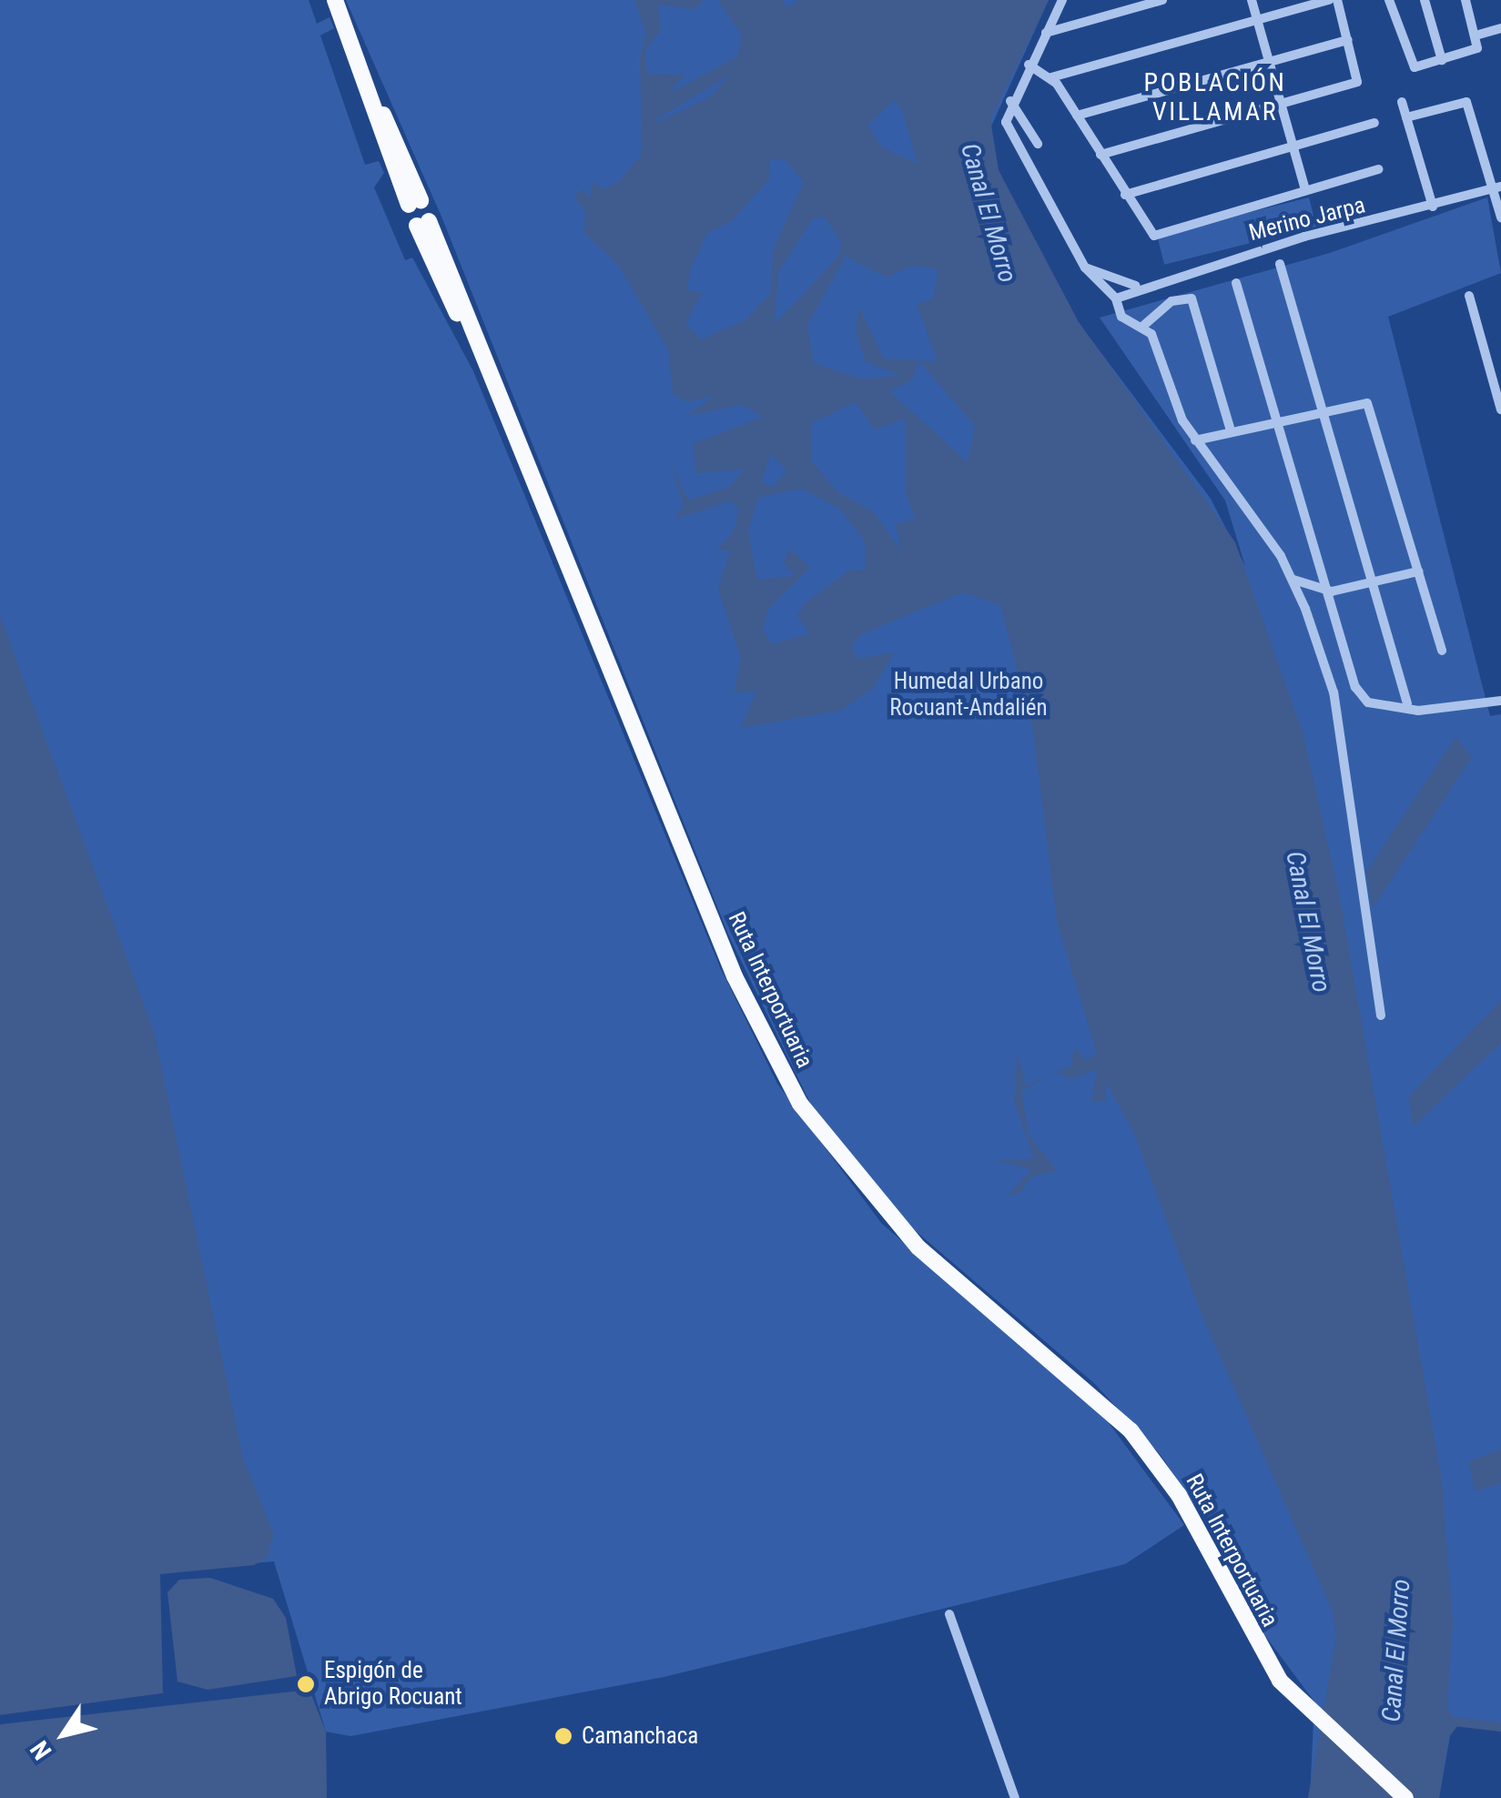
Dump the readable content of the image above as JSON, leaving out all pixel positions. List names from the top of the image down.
{
  "streets": {
    "highway": ["Ruta Interportuaria"],
    "street": ["Merino Jarpa"]
  },
  "districts": ["POBLACIÓN VILLAMAR"],
  "water": ["Canal El Morro"],
  "parks": ["Humedal Urbano Rocuant-Andalién"],
  "places": ["Espigón de Abrigo Rocuant", "Camanchaca"],
  "north": "bottom left"
}
